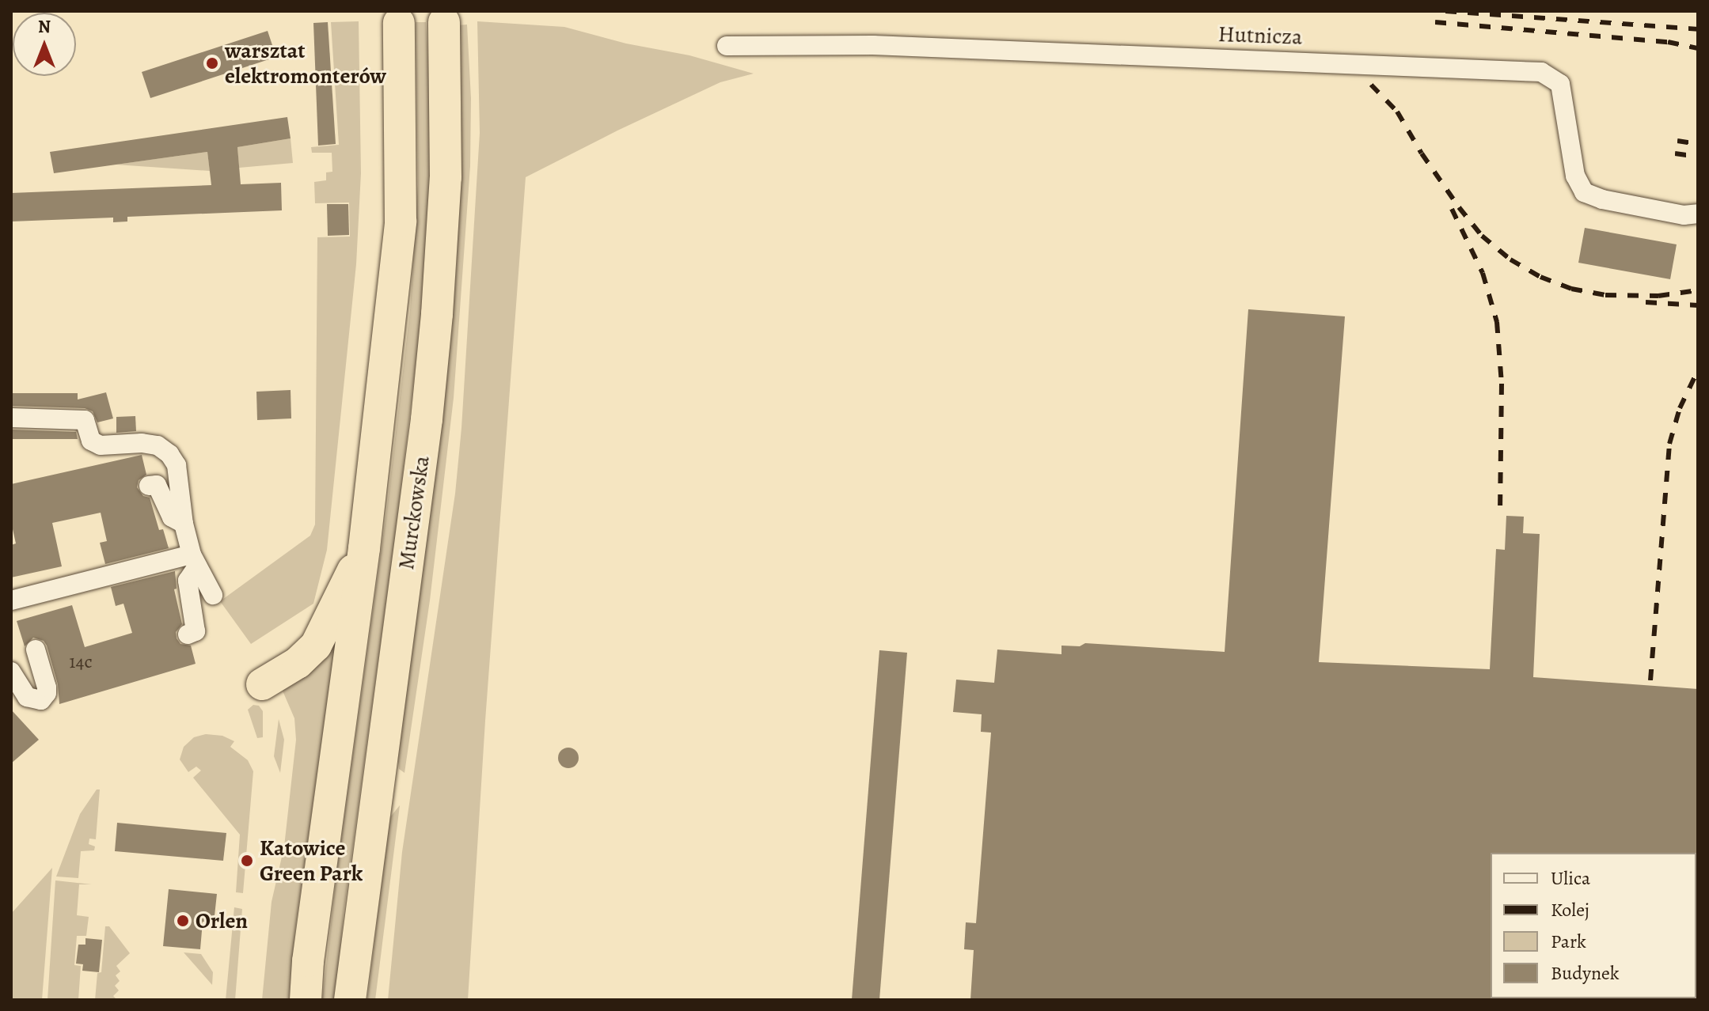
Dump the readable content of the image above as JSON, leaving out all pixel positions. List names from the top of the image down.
{
  "streets": {
    "highway": ["Murckowska"],
    "street": ["Hutnicza"]
  },
  "places": ["warsztat elektromonterów", "Katowice Green Park", "Orlen"],
  "house_numbers": ["14c"],
  "legend": [
    "Ulica",
    "Kolej",
    "Park",
    "Budynek"
  ],
  "north": "top"
}
